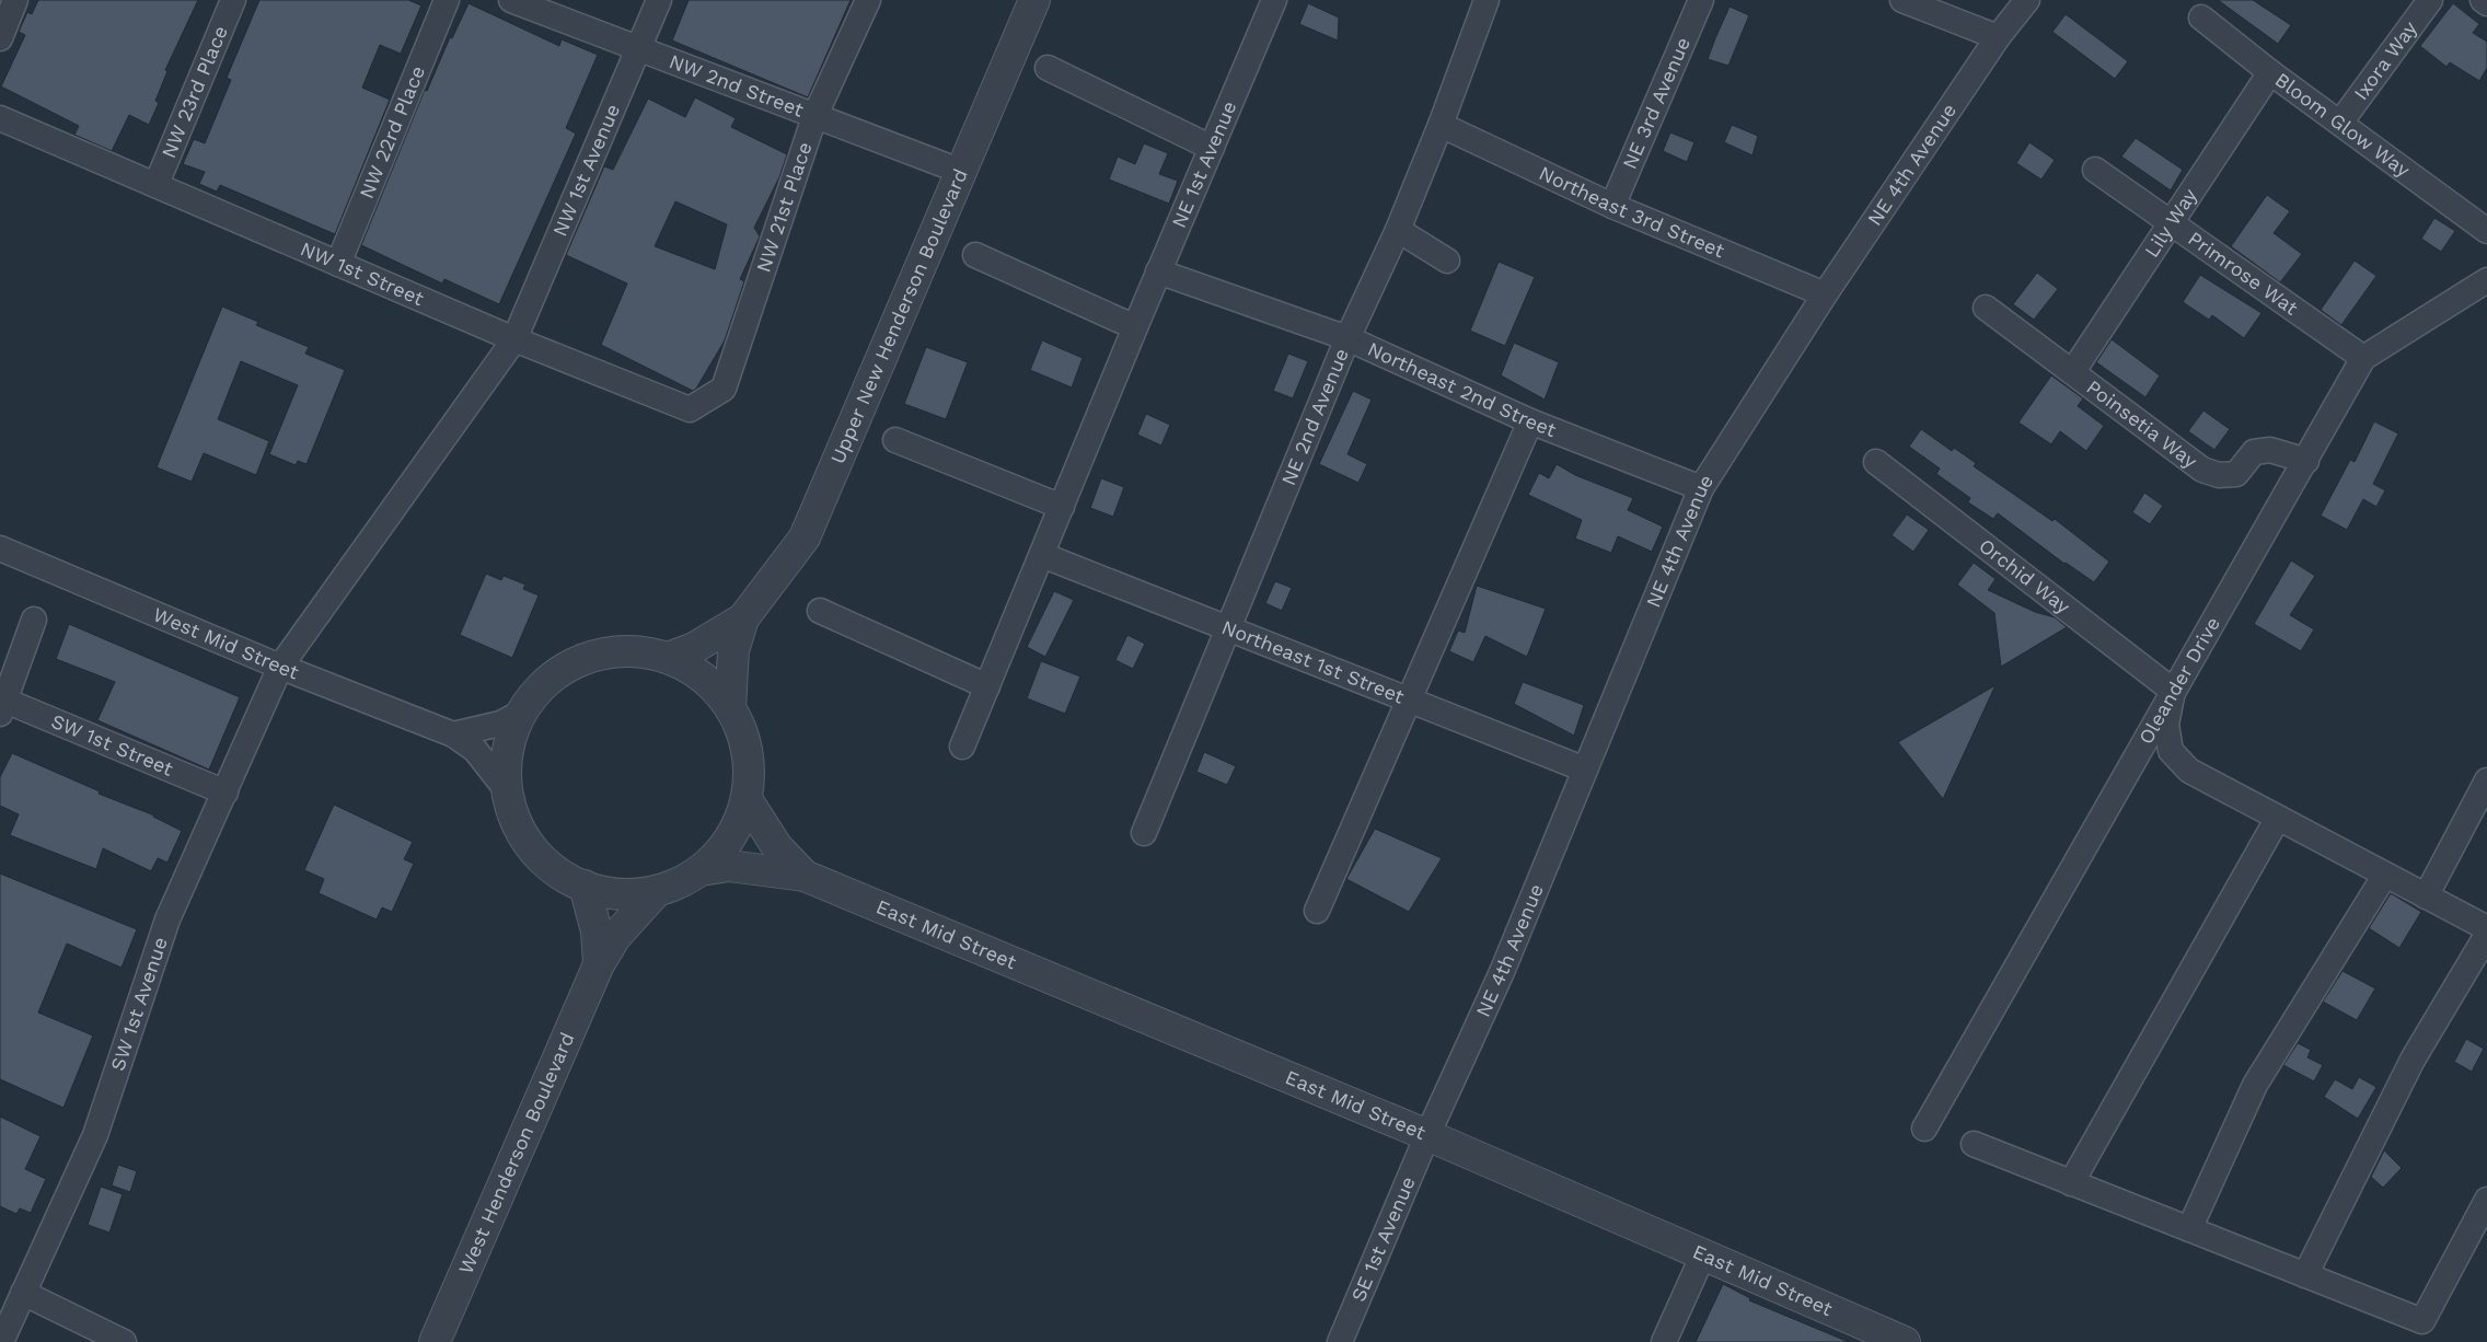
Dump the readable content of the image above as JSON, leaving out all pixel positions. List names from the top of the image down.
{
  "streets": {
    "street": [
      "Ixora Way",
      "NW 2nd Street",
      "NW 23rd Place",
      "NE 3rd Avenue",
      "Bloom Glow Way",
      "NW 22rd Place",
      "NE 1st Avenue",
      "NE 4th Avenue",
      "NW 1st Avenue",
      "NW 21st Place",
      "Northeast 3rd Street",
      "Lily Way",
      "NW 1st Street",
      "Primrose Wat",
      "Upper New Henderson Boulevard",
      "Northeast 2nd Street",
      "NE 2nd Avenue",
      "Poinsetia Way",
      "Orchid Way",
      "West Mid Street",
      "Northeast 1st Street",
      "Oleander Drive",
      "SW 1st Street",
      "East Mid Street",
      "SW 1st Avenue",
      "West Henderson Boulevard",
      "SE 1st Avenue"
    ]
  },
  "crossings": [
    ["Ixora Way", "Bloom Glow Way"],
    ["NW 2nd Street", "NW 1st Avenue"],
    ["NW 2nd Street", "NW 21st Place"],
    ["NW 2nd Street", "Upper New Henderson Boulevard"],
    ["NW 23rd Place", "NW 1st Street"],
    ["NE 3rd Avenue", "Northeast 3rd Street"],
    ["Bloom Glow Way", "Lily Way"],
    ["NW 22rd Place", "NW 1st Street"],
    ["NE 1st Avenue", "Northeast 2nd Street"],
    ["NE 1st Avenue", "Northeast 1st Street"],
    ["NE 4th Avenue", "Northeast 3rd Street"],
    ["NE 4th Avenue", "Northeast 2nd Street"],
    ["NE 4th Avenue", "Northeast 1st Street"],
    ["NE 4th Avenue", "East Mid Street"],
    ["NE 4th Avenue", "SE 1st Avenue"],
    ["NW 1st Avenue", "NW 1st Street"],
    ["NW 1st Avenue", "West Mid Street"],
    ["NW 1st Avenue", "SW 1st Avenue"],
    ["NW 21st Place", "NW 1st Street"],
    ["Northeast 3rd Street", "NE 2nd Avenue"],
    ["Lily Way", "Primrose Wat"],
    ["Lily Way", "Poinsetia Way"],
    ["Primrose Wat", "Oleander Drive"],
    ["Northeast 2nd Street", "NE 2nd Avenue"],
    ["NE 2nd Avenue", "Northeast 1st Street"],
    ["Poinsetia Way", "Oleander Drive"],
    ["Orchid Way", "Oleander Drive"],
    ["West Mid Street", "SW 1st Avenue"],
    ["SW 1st Street", "SW 1st Avenue"],
    ["East Mid Street", "SE 1st Avenue"]
  ]
}
